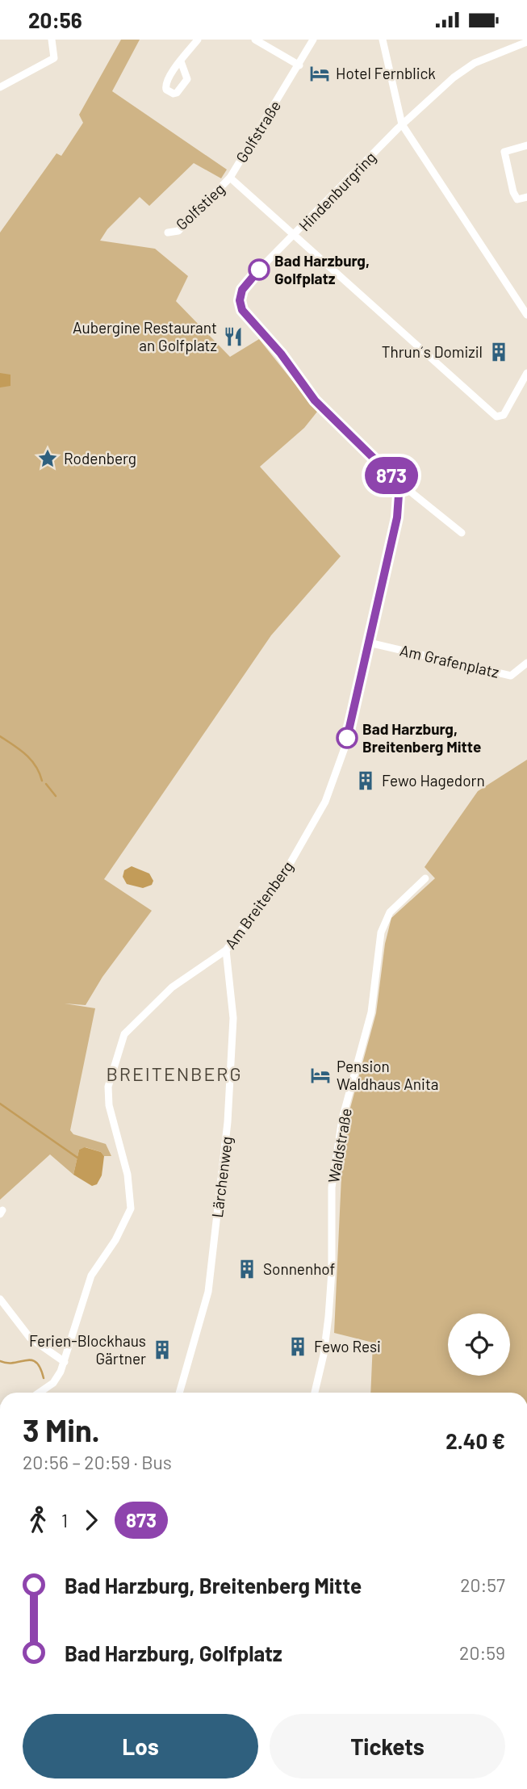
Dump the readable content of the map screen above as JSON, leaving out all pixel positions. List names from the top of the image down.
{
  "streets": {
    "street": [
      "Golfstraße",
      "Hindenburgring",
      "Golfstieg",
      "Am Grafenplatz",
      "Am Breitenberg",
      "Waldstraße",
      "Lärchenweg"
    ]
  },
  "crossings": [
    ["Golfstraße", "Hindenburgring"],
    ["Golfstraße", "Golfstieg"],
    ["Am Grafenplatz", "Am Breitenberg"],
    ["Am Breitenberg", "Lärchenweg"]
  ],
  "districts": ["BREITENBERG"],
  "places": {
    "hotel": ["Hotel Fernblick", "Pension Waldhaus Anita"],
    "other": ["Bad Harzburg, Golfplatz", "Bad Harzburg, Breitenberg Mitte"],
    "restaurant": ["Aubergine Restaurant an Golfplatz"],
    "building": [
      "Thrun´s Domizil",
      "Fewo Hagedorn",
      "Sonnenhof",
      "Fewo Resi",
      "Ferien-Blockhaus Gärtner"
    ],
    "place": ["Rodenberg"]
  },
  "lines": ["bus line 873"],
  "page": {
    "status": "20:56",
    "on_map": "873",
    "heading": ["3 Min.", "20:56 – 20:59 · Bus", "2.40 €"],
    "legs": ["1", "873"],
    "list": [
      {
        "name": "Bad Harzburg, Breitenberg Mitte",
        "value": "20:57"
      },
      {
        "name": "Bad Harzburg, Golfplatz",
        "value": "20:59"
      }
    ],
    "buttons": ["Los", "Tickets"]
  }
}
